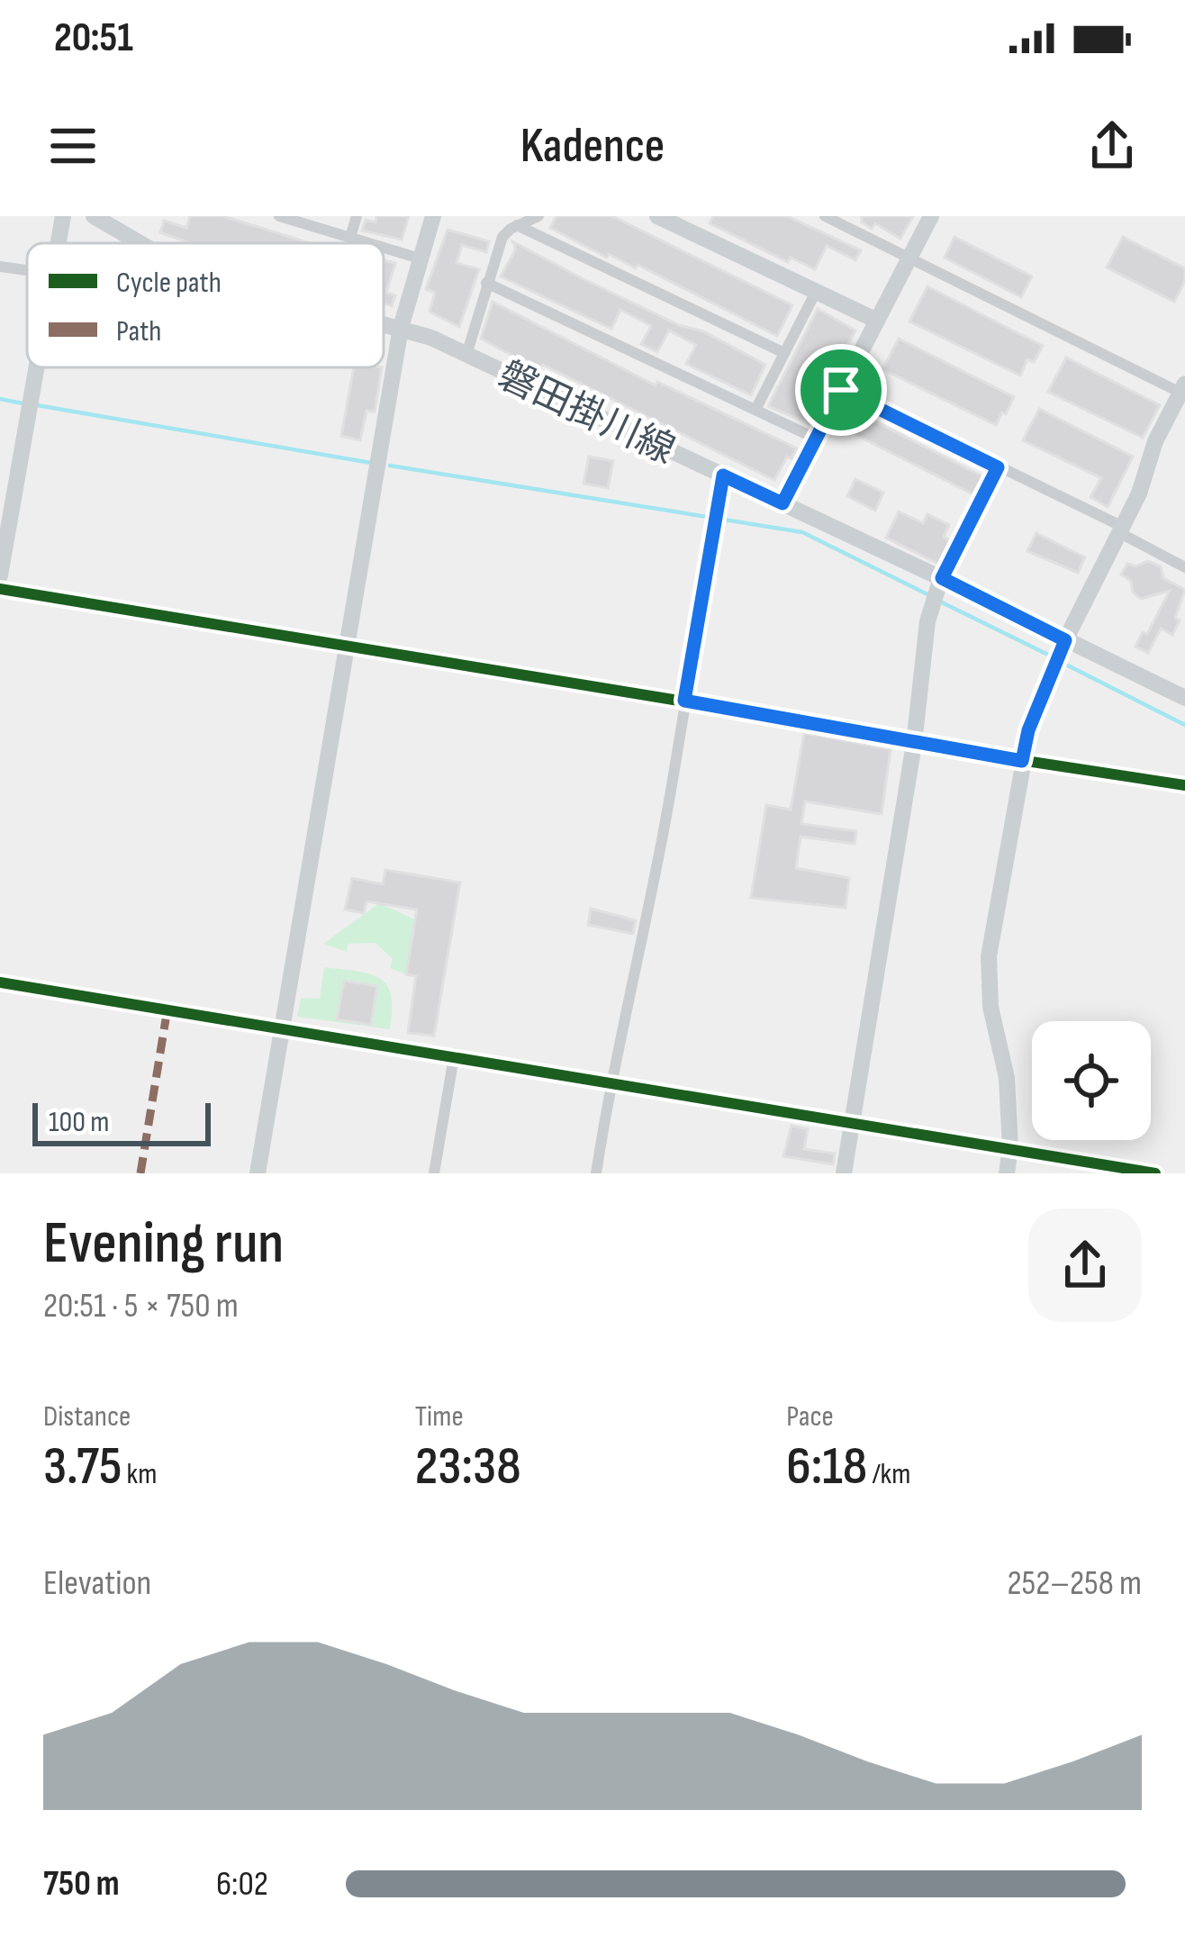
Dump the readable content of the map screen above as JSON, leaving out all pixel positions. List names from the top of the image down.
{
  "streets": {
    "street": ["磐田掛川線"]
  },
  "legend": ["Cycle path", "Path"],
  "scale_bar": "100 m",
  "page": {
    "status": "20:51",
    "header": "Kadence",
    "scale": "100 m",
    "heading": ["Evening run", "20:51 · 5 × 750 m"],
    "stats": [
      ["Distance", "3.75 km"],
      ["Time", "23:38"],
      ["Pace", "6:18 /km"]
    ],
    "chart": ["Elevation", "252–258 m"],
    "list": [
      {
        "name": "750 m",
        "note": "6:02"
      }
    ]
  }
}
